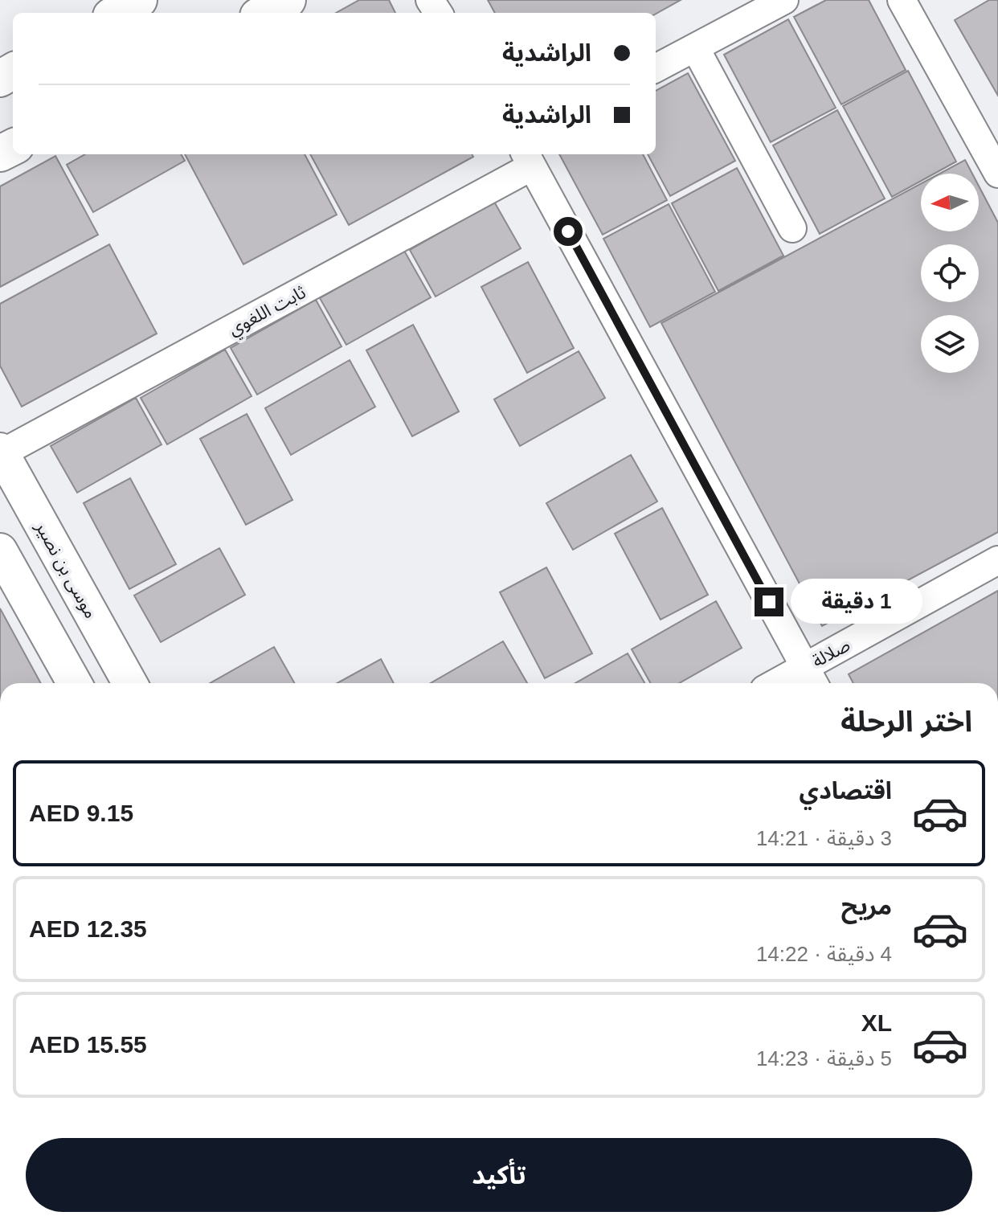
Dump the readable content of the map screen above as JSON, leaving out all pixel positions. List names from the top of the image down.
{
  "streets": {
    "street": ["ثابت اللغوي", "موسى بن نصير", "صلالة"]
  },
  "crossings": [
    ["ثابت اللغوي", "موسى بن نصير"]
  ],
  "north": "left",
  "page": {
    "banner": ["الراشدية", "الراشدية"],
    "bubble": "1 دقيقة",
    "heading": "اختر الرحلة",
    "list": [
      {
        "name": "اقتصادي",
        "note": "3 دقيقة · 14:21",
        "value": "AED 9.15"
      },
      {
        "name": "مريح",
        "note": "4 دقيقة · 14:22",
        "value": "AED 12.35"
      },
      {
        "name": "XL",
        "note": "5 دقيقة · 14:23",
        "value": "AED 15.55"
      }
    ],
    "buttons": "تأكيد"
  }
}
